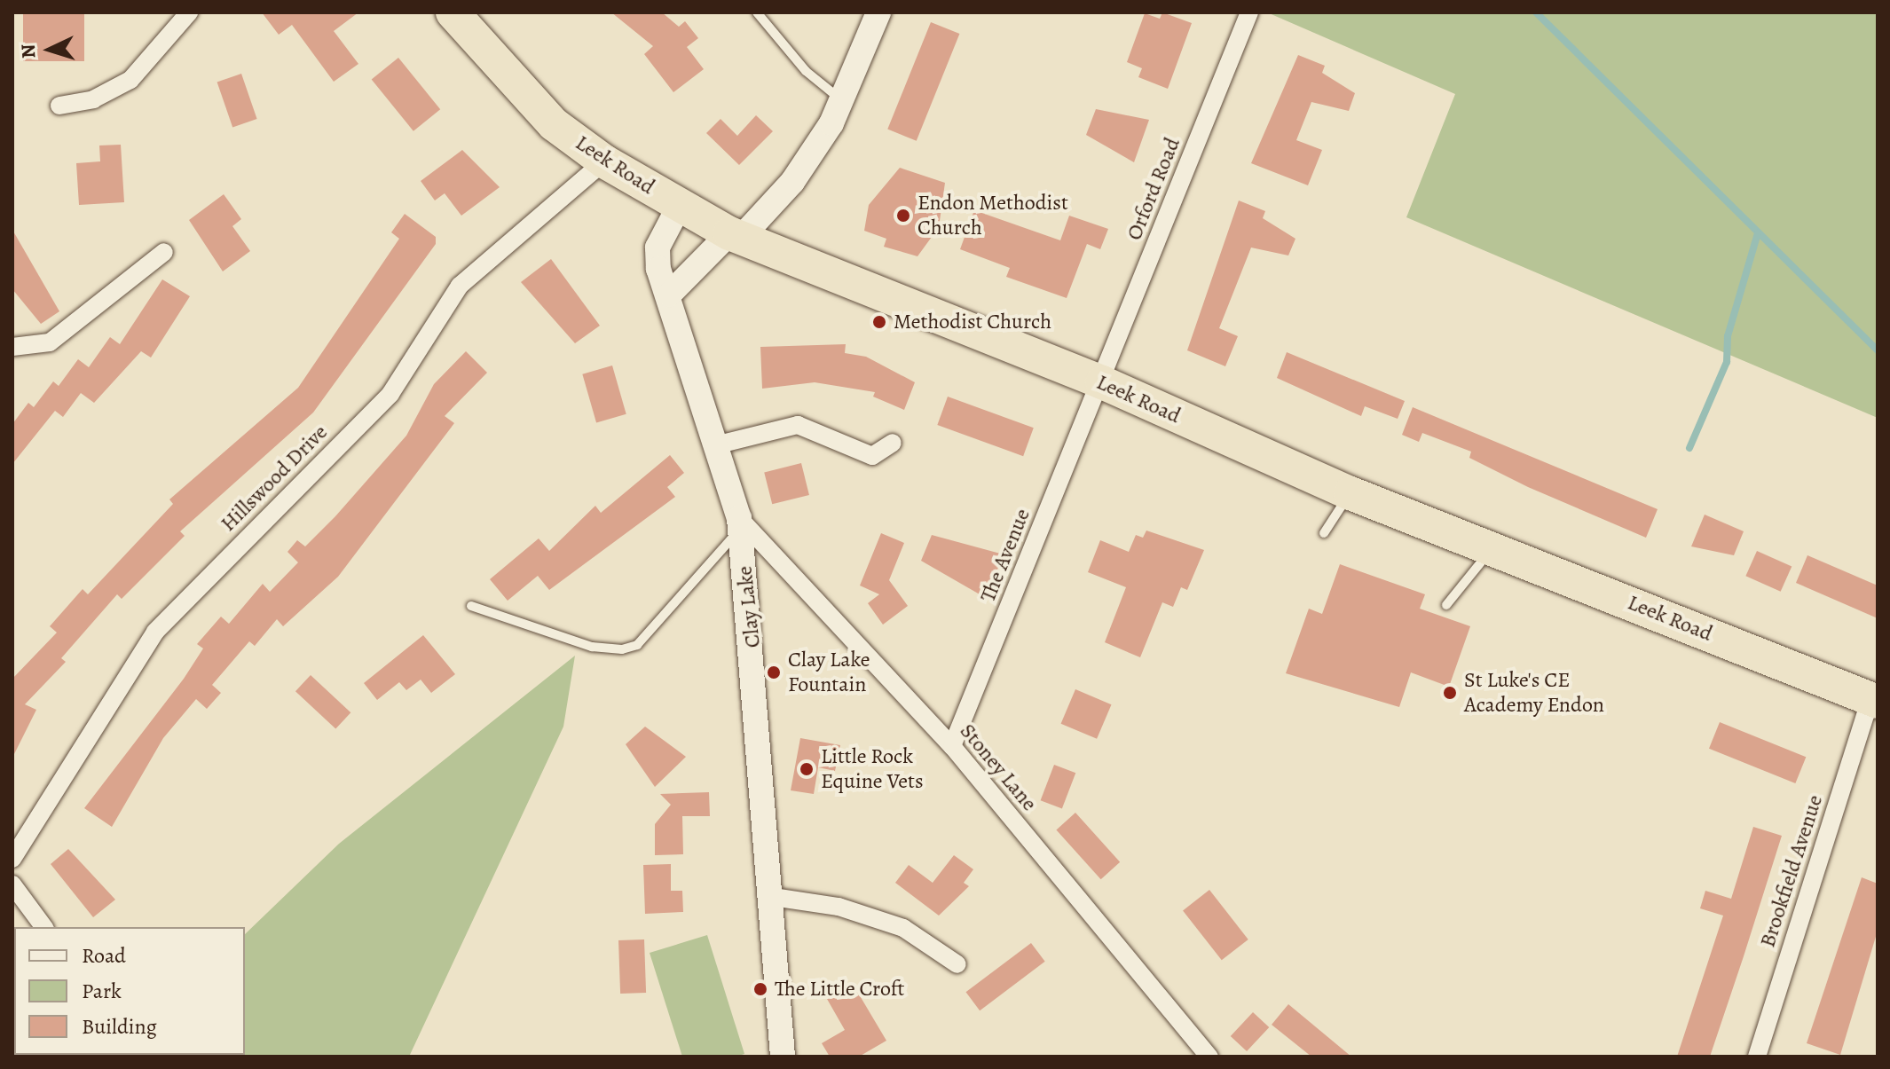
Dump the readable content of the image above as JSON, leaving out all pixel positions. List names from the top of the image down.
{
  "streets": {
    "highway": ["Leek Road"],
    "main road": ["Clay Lake"],
    "street": [
      "Orford Road",
      "Hillswood Drive",
      "The Avenue",
      "Stoney Lane",
      "Brookfield Avenue"
    ]
  },
  "crossings": [
    ["Leek Road", "Orford Road"],
    ["Leek Road", "Hillswood Drive"],
    ["Leek Road", "The Avenue"],
    ["Leek Road", "Clay Lake"],
    ["Leek Road", "Brookfield Avenue"],
    ["Orford Road", "The Avenue"],
    ["The Avenue", "Stoney Lane"],
    ["Clay Lake", "Stoney Lane"]
  ],
  "places": [
    "Endon Methodist Church",
    "Methodist Church",
    "Clay Lake Fountain",
    "St Luke's CE Academy Endon",
    "Little Rock Equine Vets",
    "The Little Croft"
  ],
  "legend": ["Road", "Park", "Building"],
  "north": "left"
}
